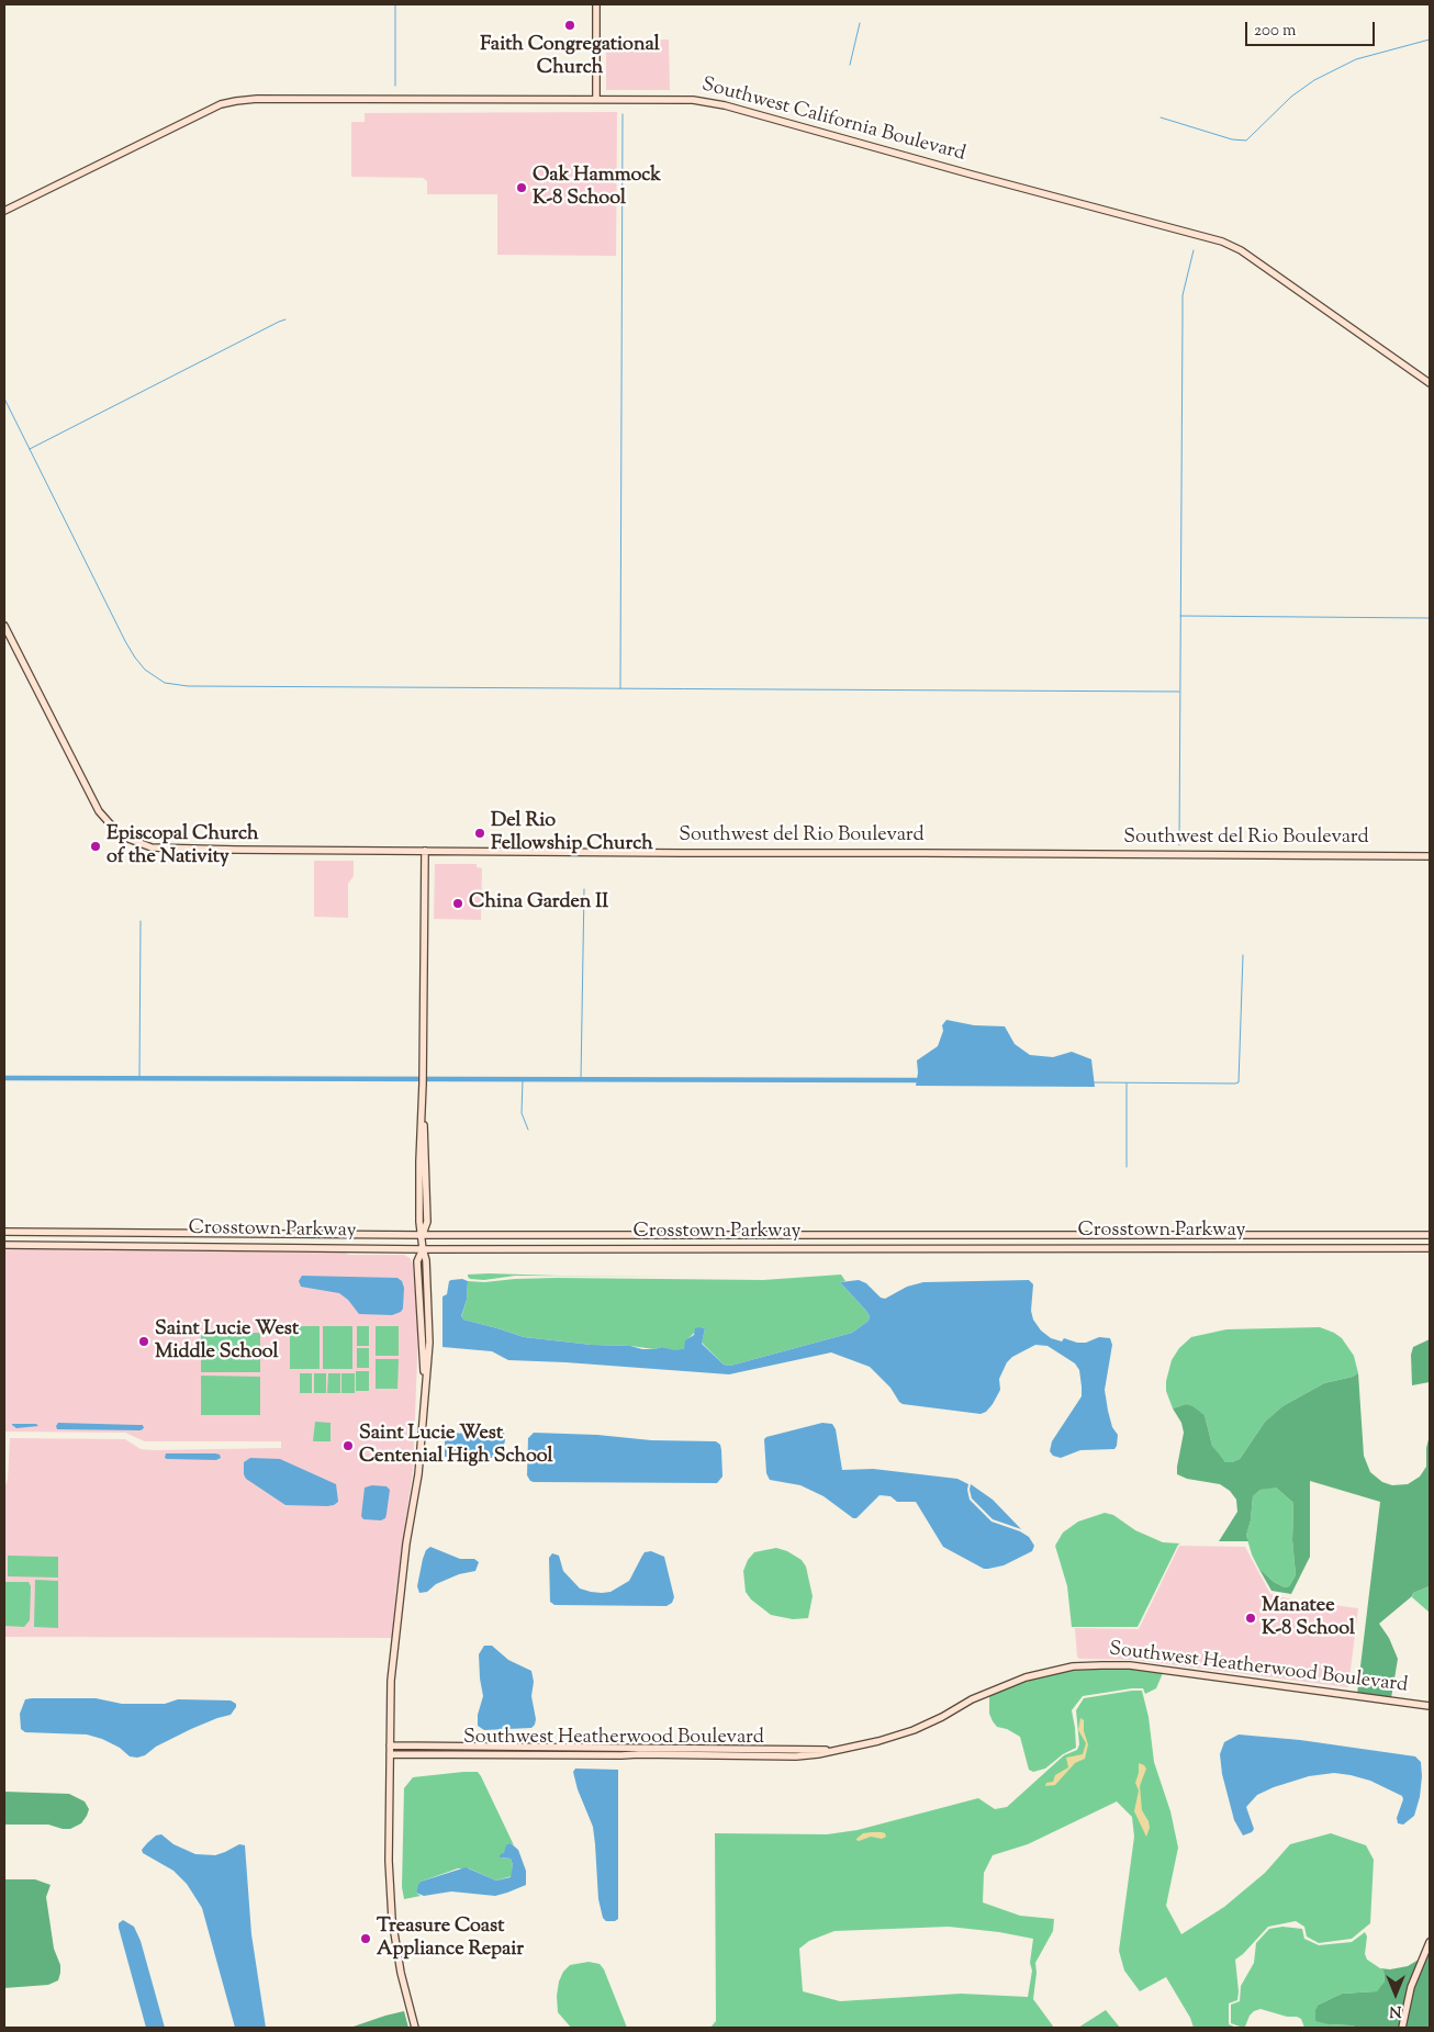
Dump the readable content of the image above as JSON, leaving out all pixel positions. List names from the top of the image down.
{
  "streets": {
    "street": [
      "Southwest California Boulevard",
      "Southwest del Rio Boulevard",
      "Crosstown Parkway",
      "Southwest Heatherwood Boulevard"
    ]
  },
  "places": [
    "Faith Congregational Church",
    "Oak Hammock K-8 School",
    "Del Rio Fellowship Church",
    "Episcopal Church of the Nativity",
    "China Garden II",
    "Saint Lucie West Middle School",
    "Saint Lucie West Centenial High School",
    "Manatee K-8 School",
    "Treasure Coast Appliance Repair"
  ],
  "scale_bar": "200 m",
  "north": "bottom"
}
